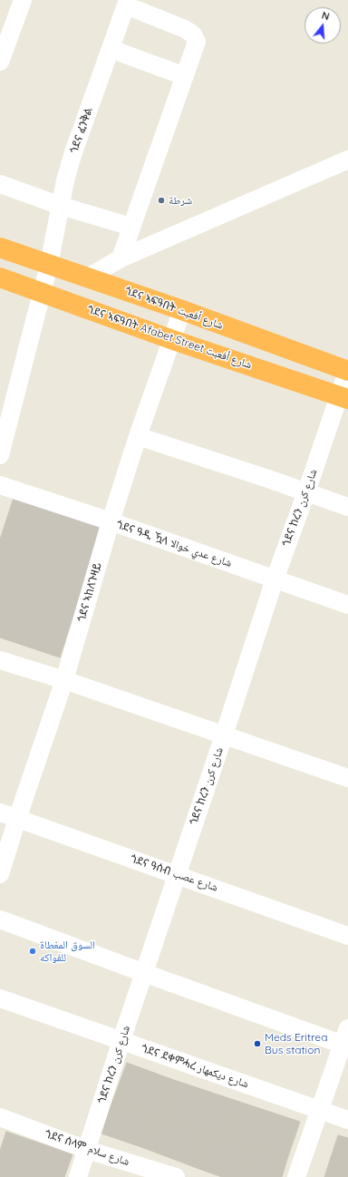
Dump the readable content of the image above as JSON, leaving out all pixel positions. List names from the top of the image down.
{
  "streets": {
    "highway": ["ጎደና ኣፍዓበት شارع أفعبت", "ጎደና ኣፍዓበት Afabet Street شارع أفعبت"],
    "street": [
      "ጎደና ፈንቅል",
      "ጎደና ከረን شارع كرن",
      "ጎደና ዓዲ ዃላ شارع عدي خوالا",
      "ጎደና ኣከለጉዛይ",
      "ጎደና ዓሰብ شارع عصب",
      "ጎደና ደቀምሓረ شارع ديكمهار",
      "ጎደና ሰላም شارع سلام"
    ]
  },
  "crossings": [
    ["ጎደና ፈንቅል", "ጎደና ኣፍዓበት شارع أفعبت"],
    ["ጎደና ፈንቅል", "ጎደና ኣፍዓበት Afabet Street شارع أفعبت"],
    ["ጎደና ኣፍዓበት شارع أفعبت", "ጎደና ከረን شارع كرن"],
    ["ጎደና ኣፍዓበት شارع أفعبت", "ጎደና ኣከለጉዛይ"],
    ["ጎደና ኣፍዓበት Afabet Street شارع أفعبت", "ጎደና ከረን شارع كرن"],
    ["ጎደና ኣፍዓበት Afabet Street شارع أفعبت", "ጎደና ኣከለጉዛይ"],
    ["ጎደና ከረን شارع كرن", "ጎደና ዓዲ ዃላ شارع عدي خوالا"],
    ["ጎደና ከረን شارع كرن", "ጎደና ዓሰብ شارع عصب"],
    ["ጎደና ከረን شارع كرن", "ጎደና ደቀምሓረ شارع ديكمهار"],
    ["ጎደና ከረን شارع كرن", "ጎደና ሰላም شارع سلام"],
    ["ጎደና ዓዲ ዃላ شارع عدي خوالا", "ጎደና ኣከለጉዛይ"],
    ["ጎደና ኣከለጉዛይ", "ጎደና ዓሰብ شارع عصب"]
  ],
  "places": ["شرطة", "السوق المغطاة للفواكه", "Meds Eritrea Bus station"],
  "north": "top"
}
